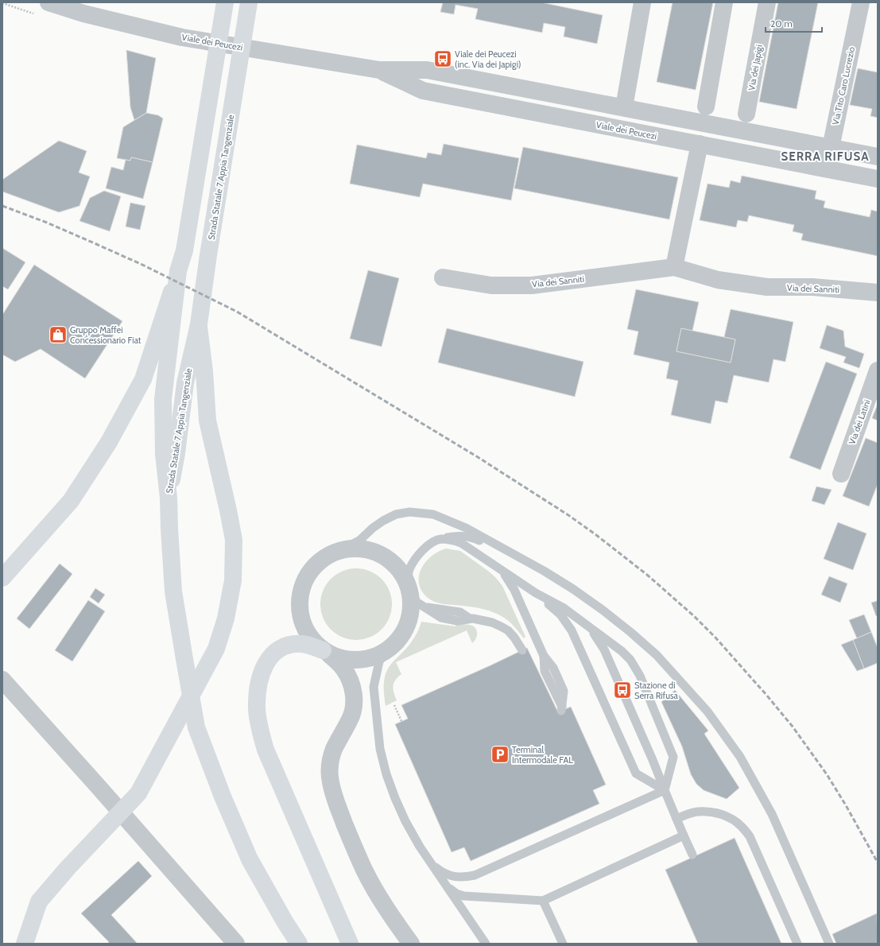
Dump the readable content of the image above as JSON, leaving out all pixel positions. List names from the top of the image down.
{
  "streets": {
    "main road": ["Strada Statale 7 Appia Tangenziale"],
    "street": [
      "Viale dei Peucezi",
      "Via dei Japigi",
      "Via Tito Caro Lucrezio",
      "Via dei Sanniti",
      "Via dei Latini"
    ]
  },
  "crossings": [
    ["Viale dei Peucezi", "Via Tito Caro Lucrezio"]
  ],
  "districts": ["SERRA RIFUSA"],
  "places": {
    "bus stop": ["Viale dei Peucezi (inc. Via dei Japigi)", "Stazione di Serra Rifusa"],
    "shop": ["Gruppo Maffei Concessionario Fiat"],
    "parking": ["Terminal Intermodale FAL"]
  },
  "scale_bar": "20 m"
}
